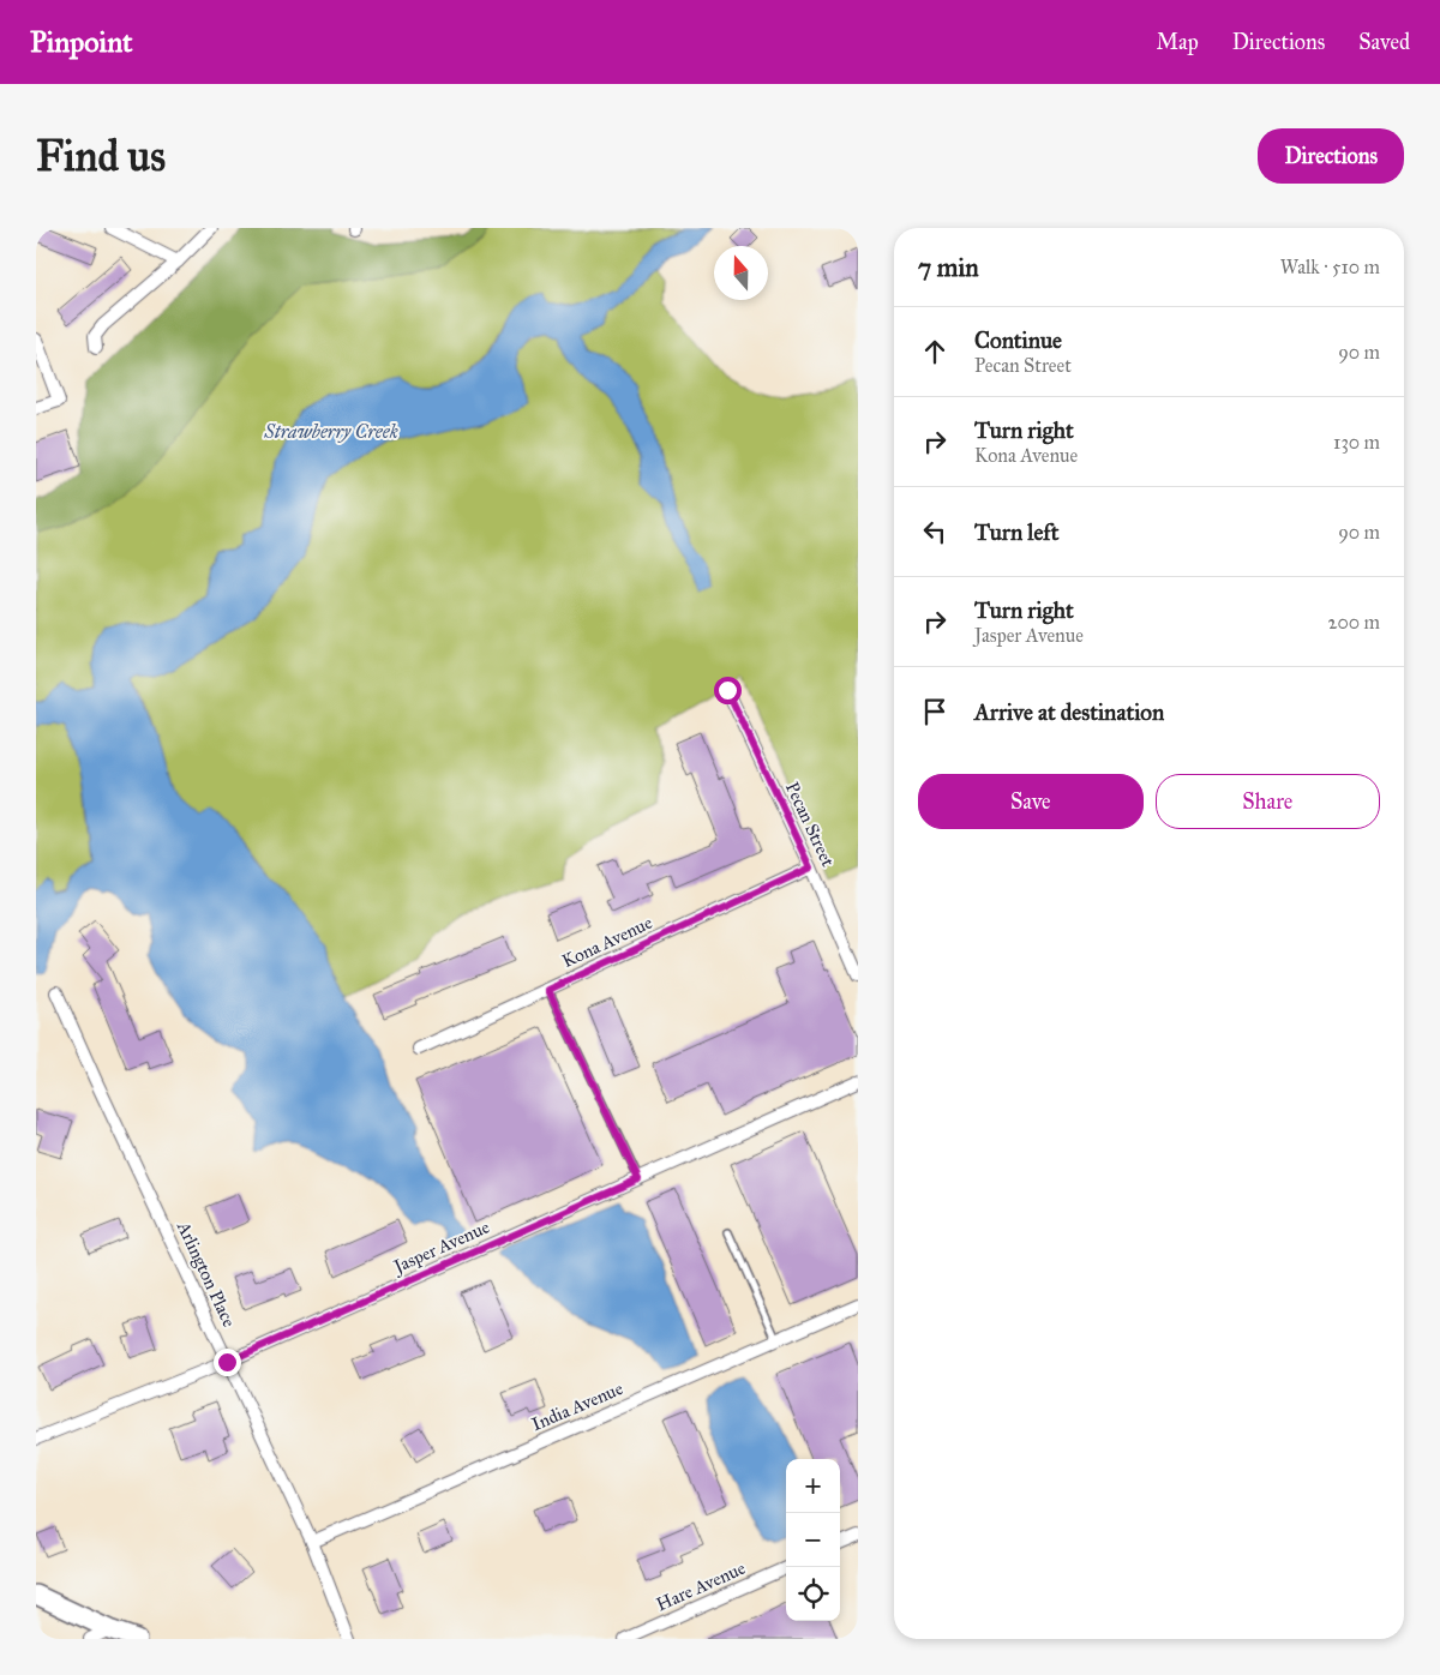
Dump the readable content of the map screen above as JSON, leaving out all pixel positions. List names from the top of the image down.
{
  "streets": {
    "street": [
      "Pecan Street",
      "Kona Avenue",
      "Jasper Avenue",
      "Arlington Place",
      "India Avenue",
      "Hare Avenue"
    ]
  },
  "crossings": [
    ["Pecan Street", "Kona Avenue"],
    ["Jasper Avenue", "Arlington Place"],
    ["Arlington Place", "India Avenue"]
  ],
  "water": ["Strawberry Creek"],
  "north": "top",
  "page": {
    "header": "Pinpoint",
    "nav": ["Map", "Directions", "Saved"],
    "buttons": [
      "Directions",
      ["Save", "Share"]
    ],
    "title": "Find us",
    "heading": ["7 min", "Walk · 510 m"],
    "list": [
      ["Continue", "Pecan Street", "90 m"],
      ["Turn right", "Kona Avenue", "130 m"],
      ["Turn left", "90 m"],
      ["Turn right", "Jasper Avenue", "200 m"],
      "Arrive at destination"
    ],
    "map_buttons": ["+", "−"]
  }
}
